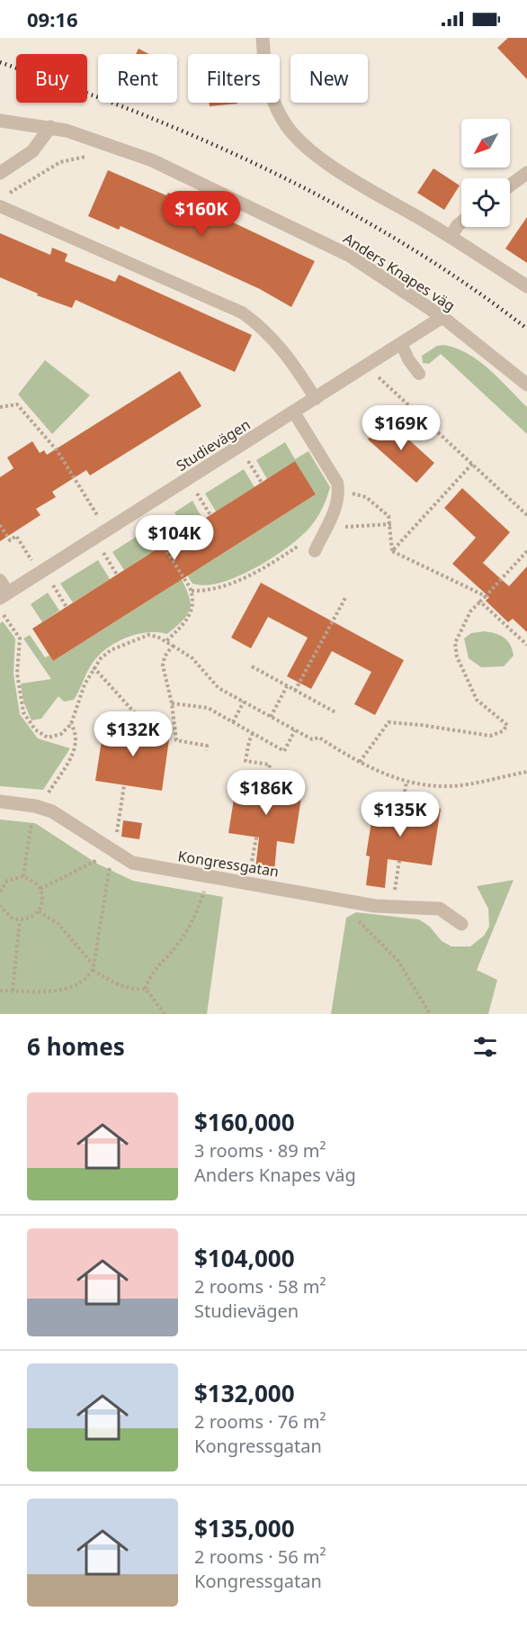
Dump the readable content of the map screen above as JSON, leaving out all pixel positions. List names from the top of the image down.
{
  "streets": {
    "street": ["Anders Knapes väg", "Studievägen", "Kongressgatan"]
  },
  "crossings": [
    ["Anders Knapes väg", "Studievägen"]
  ],
  "north": "bottom left",
  "page": {
    "status": "09:16",
    "chip": [
      "Buy",
      "Rent",
      "Filters",
      "New"
    ],
    "price": [
      "$160K",
      "$169K",
      "$104K",
      "$132K",
      "$186K",
      "$135K"
    ],
    "heading": "6 homes",
    "list": [
      {
        "name": "$160,000",
        "note": "3 rooms · 89 m² · Anders Knapes väg"
      },
      {
        "name": "$104,000",
        "note": "2 rooms · 58 m² · Studievägen"
      },
      {
        "name": "$132,000",
        "note": "2 rooms · 76 m² · Kongressgatan"
      },
      {
        "name": "$135,000",
        "note": "2 rooms · 56 m² · Kongressgatan"
      }
    ]
  }
}
